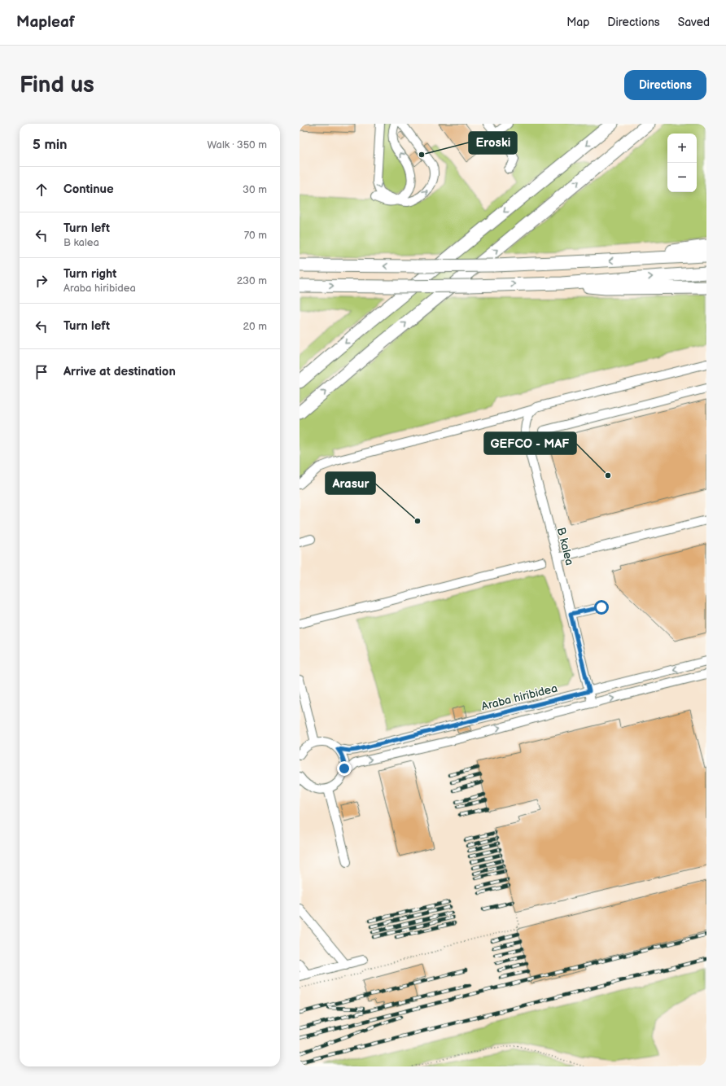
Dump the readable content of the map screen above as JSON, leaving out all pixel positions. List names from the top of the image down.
{
  "streets": {
    "street": ["B kalea", "Araba hiribidea"]
  },
  "crossings": [
    ["B kalea", "Araba hiribidea"]
  ],
  "places": ["Eroski", "GEFCO - MAF", "Arasur"],
  "page": {
    "header": "Mapleaf",
    "nav": ["Map", "Directions", "Saved"],
    "buttons": "Directions",
    "title": "Find us",
    "heading": ["5 min", "Walk · 350 m"],
    "map_buttons": ["+", "−"],
    "list": [
      ["Continue", "30 m"],
      ["Turn left", "B kalea", "70 m"],
      ["Turn right", "Araba hiribidea", "230 m"],
      ["Turn left", "20 m"],
      "Arrive at destination"
    ]
  }
}
